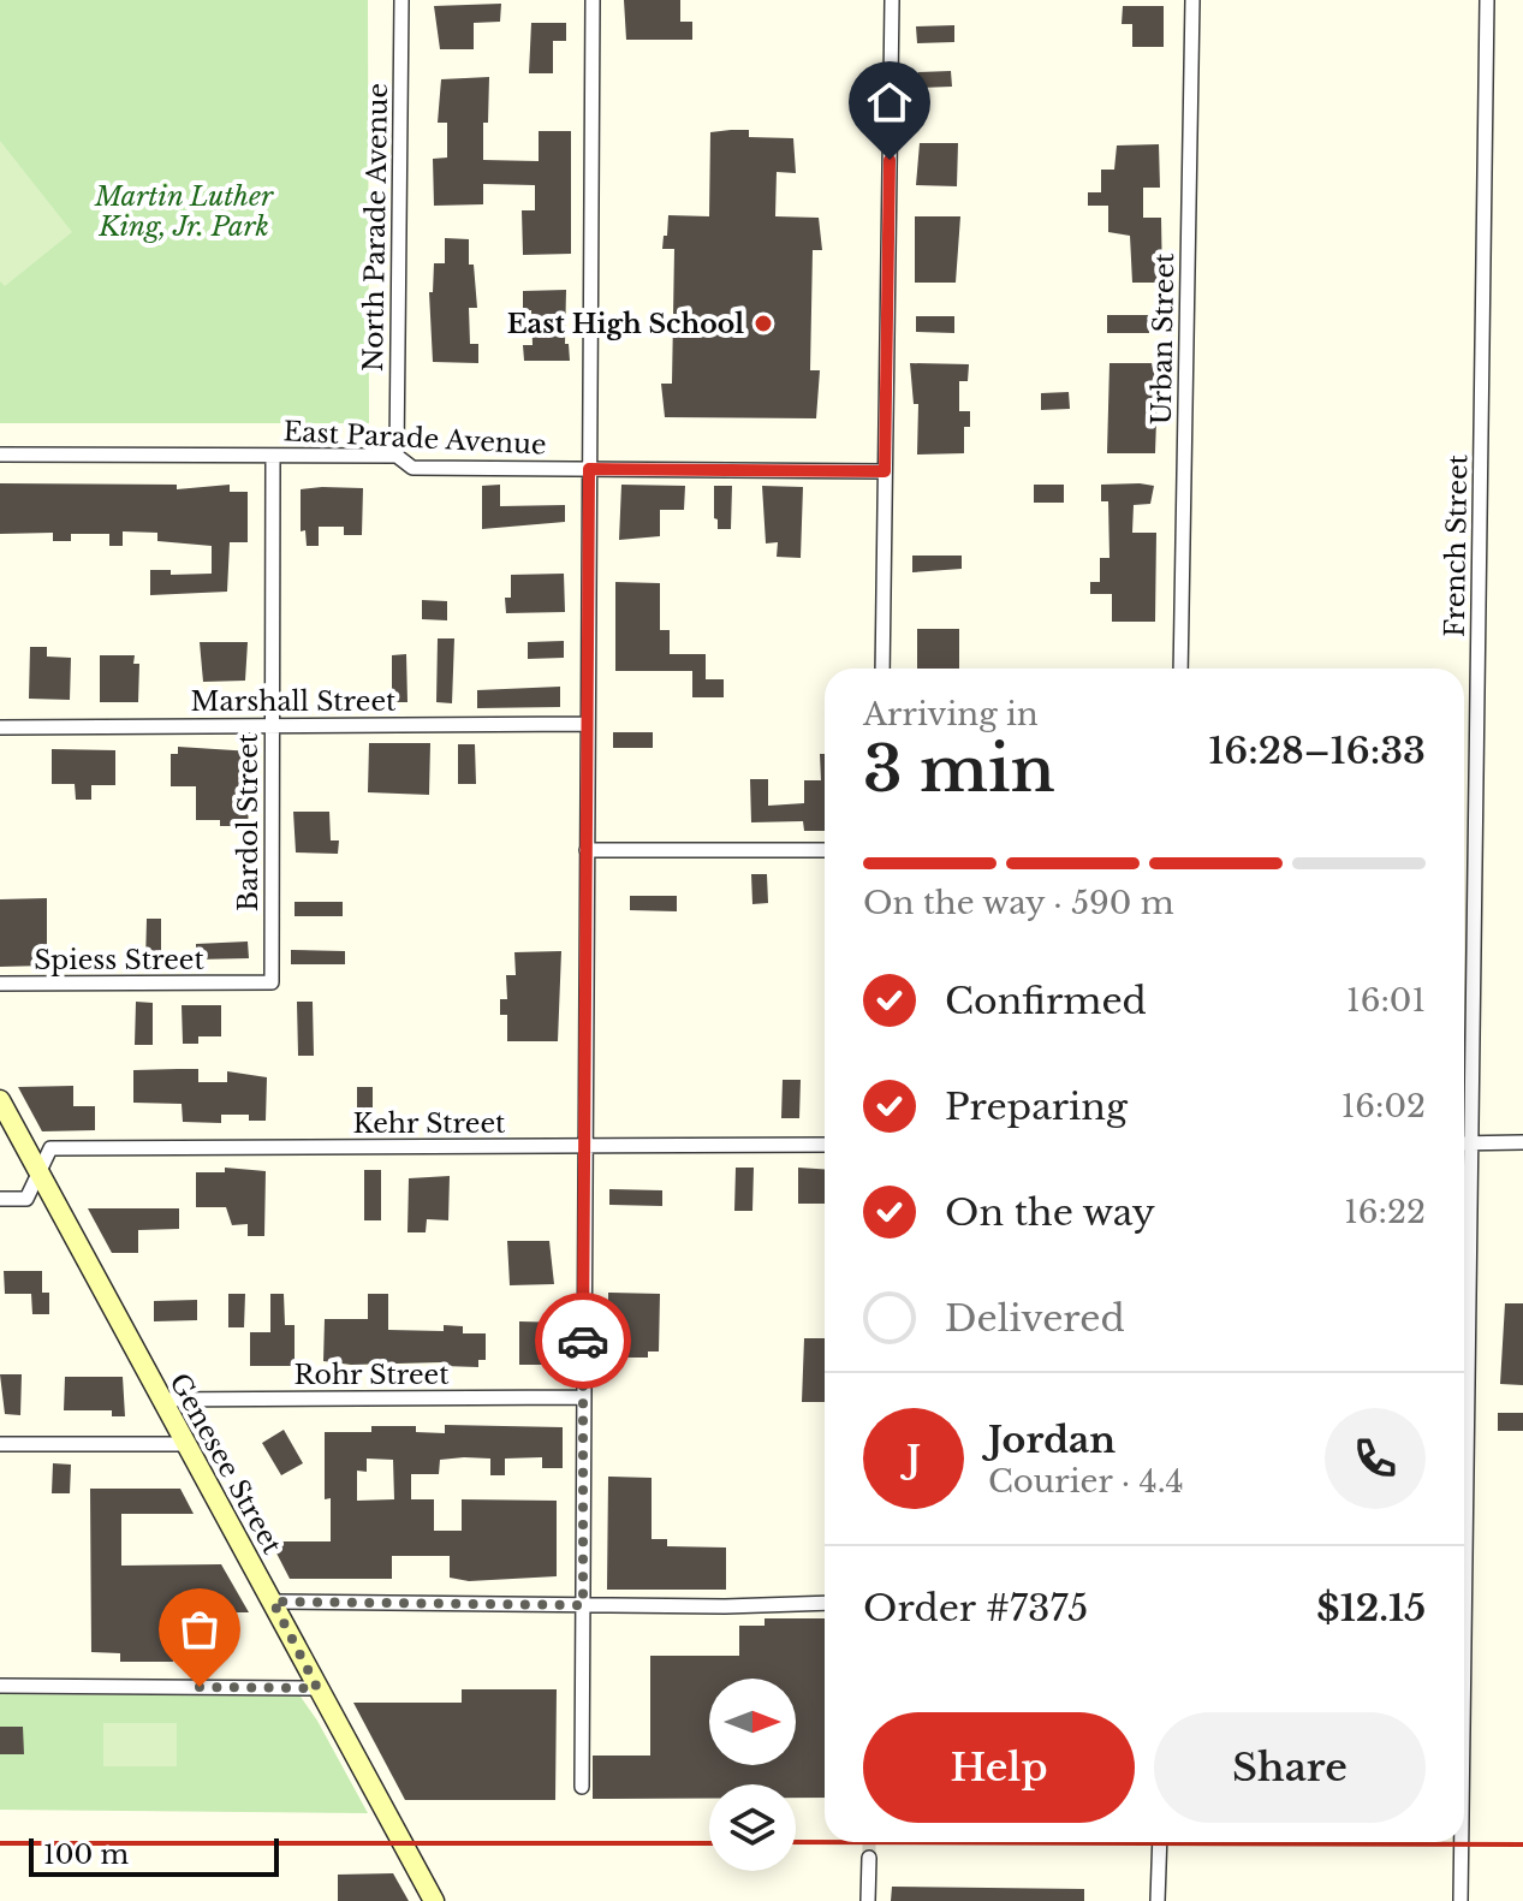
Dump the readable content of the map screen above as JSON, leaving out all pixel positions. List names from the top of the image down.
{
  "streets": {
    "main road": ["Genesee Street"],
    "street": [
      "North Parade Avenue",
      "Urban Street",
      "East Parade Avenue",
      "French Street",
      "Marshall Street",
      "Bardol Street",
      "Spiess Street",
      "Kehr Street",
      "Rohr Street"
    ]
  },
  "crossings": [
    ["North Parade Avenue", "East Parade Avenue"],
    ["East Parade Avenue", "Bardol Street"],
    ["Marshall Street", "Bardol Street"],
    ["Bardol Street", "Spiess Street"],
    ["Kehr Street", "Genesee Street"],
    ["Rohr Street", "Genesee Street"]
  ],
  "parks": ["Martin Luther King, Jr. Park"],
  "places": ["East High School"],
  "scale_bar": "100 m",
  "north": "right",
  "page": {
    "heading": ["3 min", "Arriving in", "16:28–16:33"],
    "panel": [
      "Jordan",
      "Courier · 4.4",
      "Order #7375",
      "$12.15"
    ],
    "bar": "On the way · 590 m",
    "list": [
      ["Confirmed", "16:01"],
      ["Preparing", "16:02"],
      ["On the way", "16:22"],
      "Delivered"
    ],
    "round": "J",
    "buttons": ["Help", "Share"],
    "scale": "100 m"
  }
}
